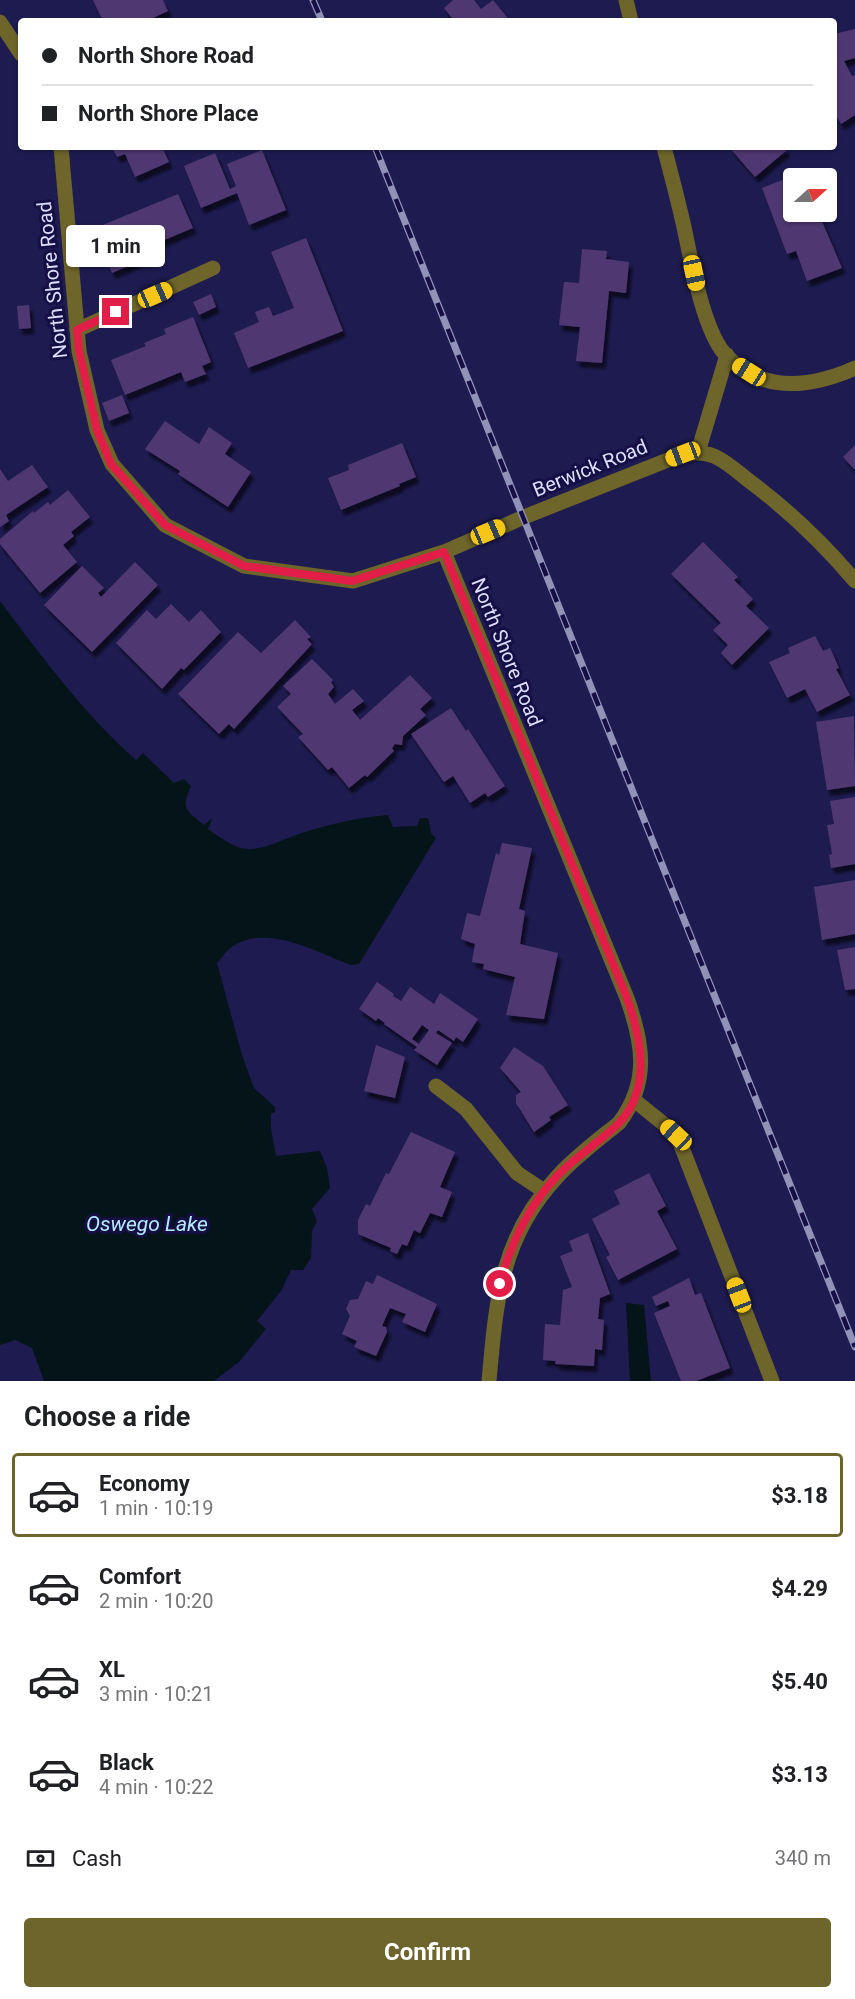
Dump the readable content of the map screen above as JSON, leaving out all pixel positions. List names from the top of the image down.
{
  "streets": {
    "street": ["North Shore Road", "Berwick Road"]
  },
  "crossings": [
    ["North Shore Road", "Berwick Road"]
  ],
  "water": ["Oswego Lake"],
  "north": "right",
  "page": {
    "banner": ["North Shore Road", "North Shore Place"],
    "bubble": "1 min",
    "heading": "Choose a ride",
    "list": [
      {
        "name": "Economy",
        "note": "1 min · 10:19",
        "value": "$3.18"
      },
      {
        "name": "Comfort",
        "note": "2 min · 10:20",
        "value": "$4.29"
      },
      {
        "name": "XL",
        "note": "3 min · 10:21",
        "value": "$5.40"
      },
      {
        "name": "Black",
        "note": "4 min · 10:22",
        "value": "$3.13"
      }
    ],
    "pay": ["Cash", "340 m"],
    "buttons": "Confirm"
  }
}
